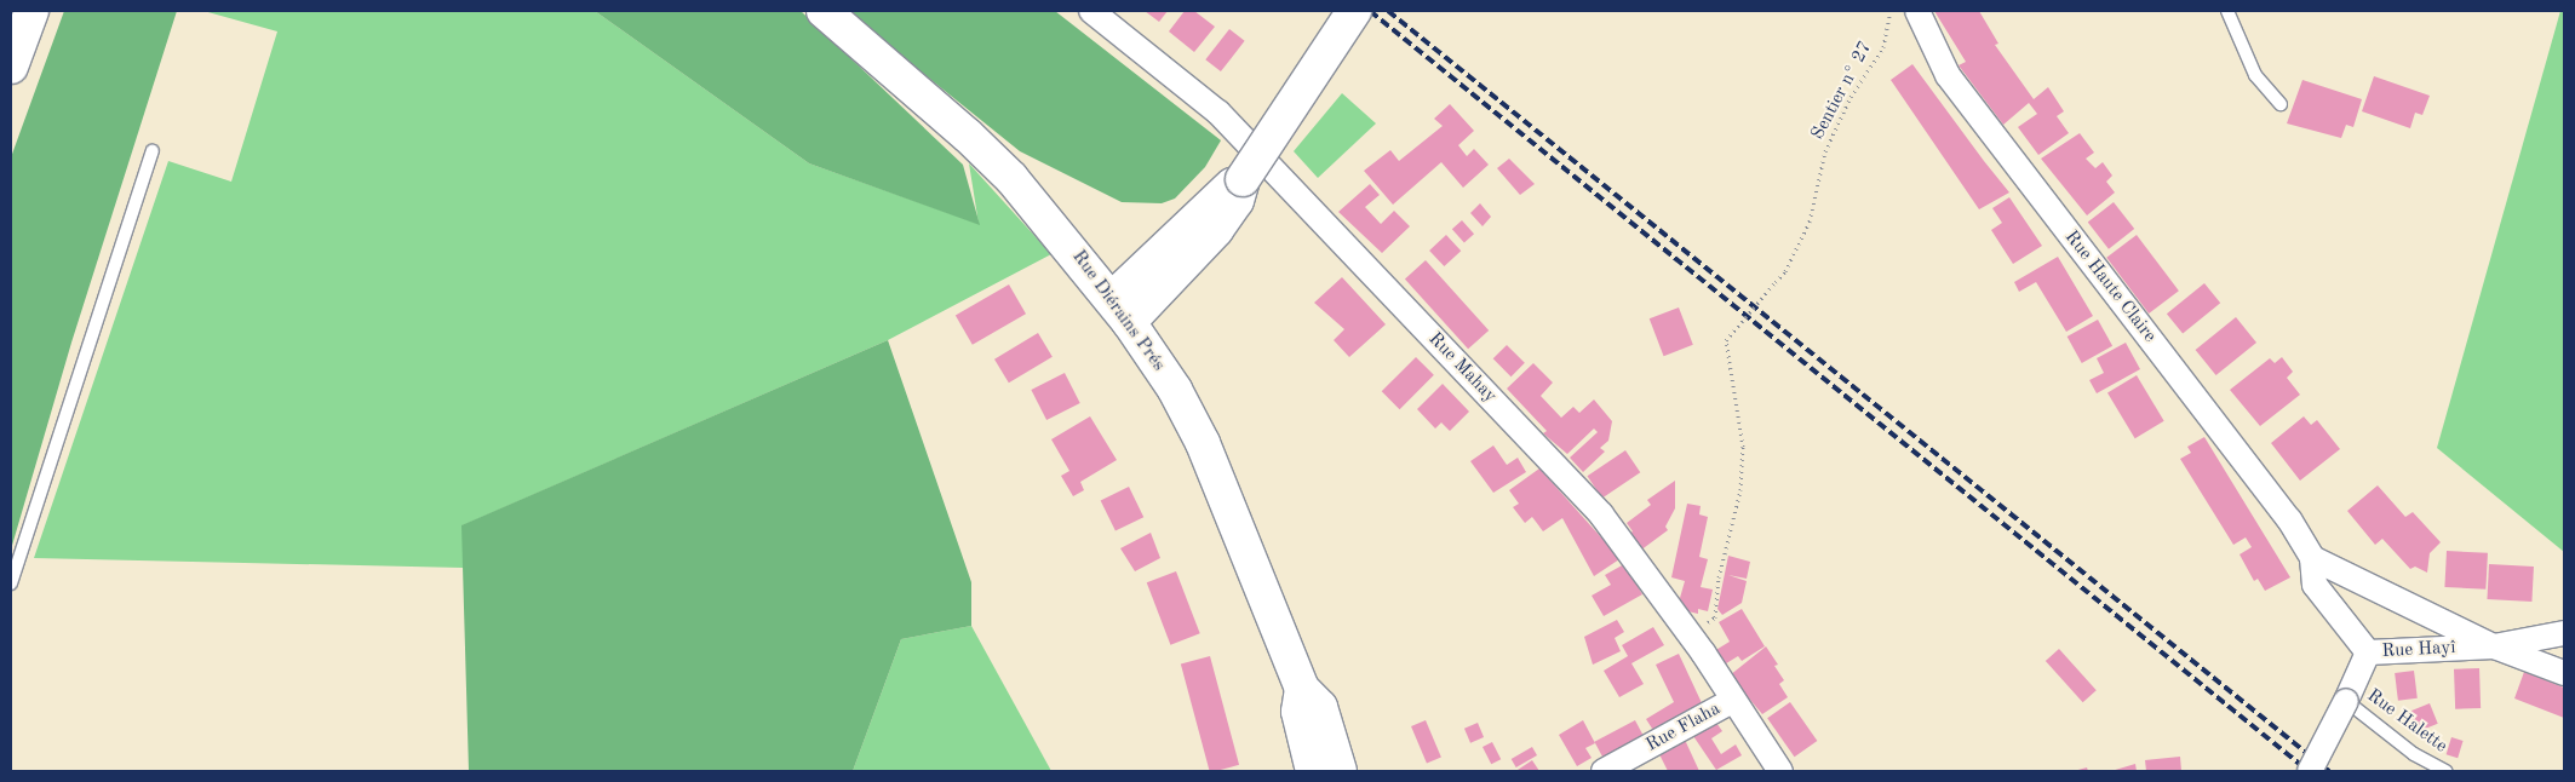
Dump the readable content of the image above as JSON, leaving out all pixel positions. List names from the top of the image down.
{
  "streets": {
    "main road": ["Rue Diérains Prés"],
    "street": [
      "Rue Haute Claire",
      "Rue Mahay",
      "Rue Hayî",
      "Rue Flaha"
    ],
    "lane": ["Rue Halette"],
    "path": ["Sentier n° 27"]
  },
  "crossings": [
    ["Sentier n° 27", "Rue Mahay"],
    ["Rue Mahay", "Rue Flaha"],
    ["Rue Hayî", "Rue Halette"]
  ]
}
